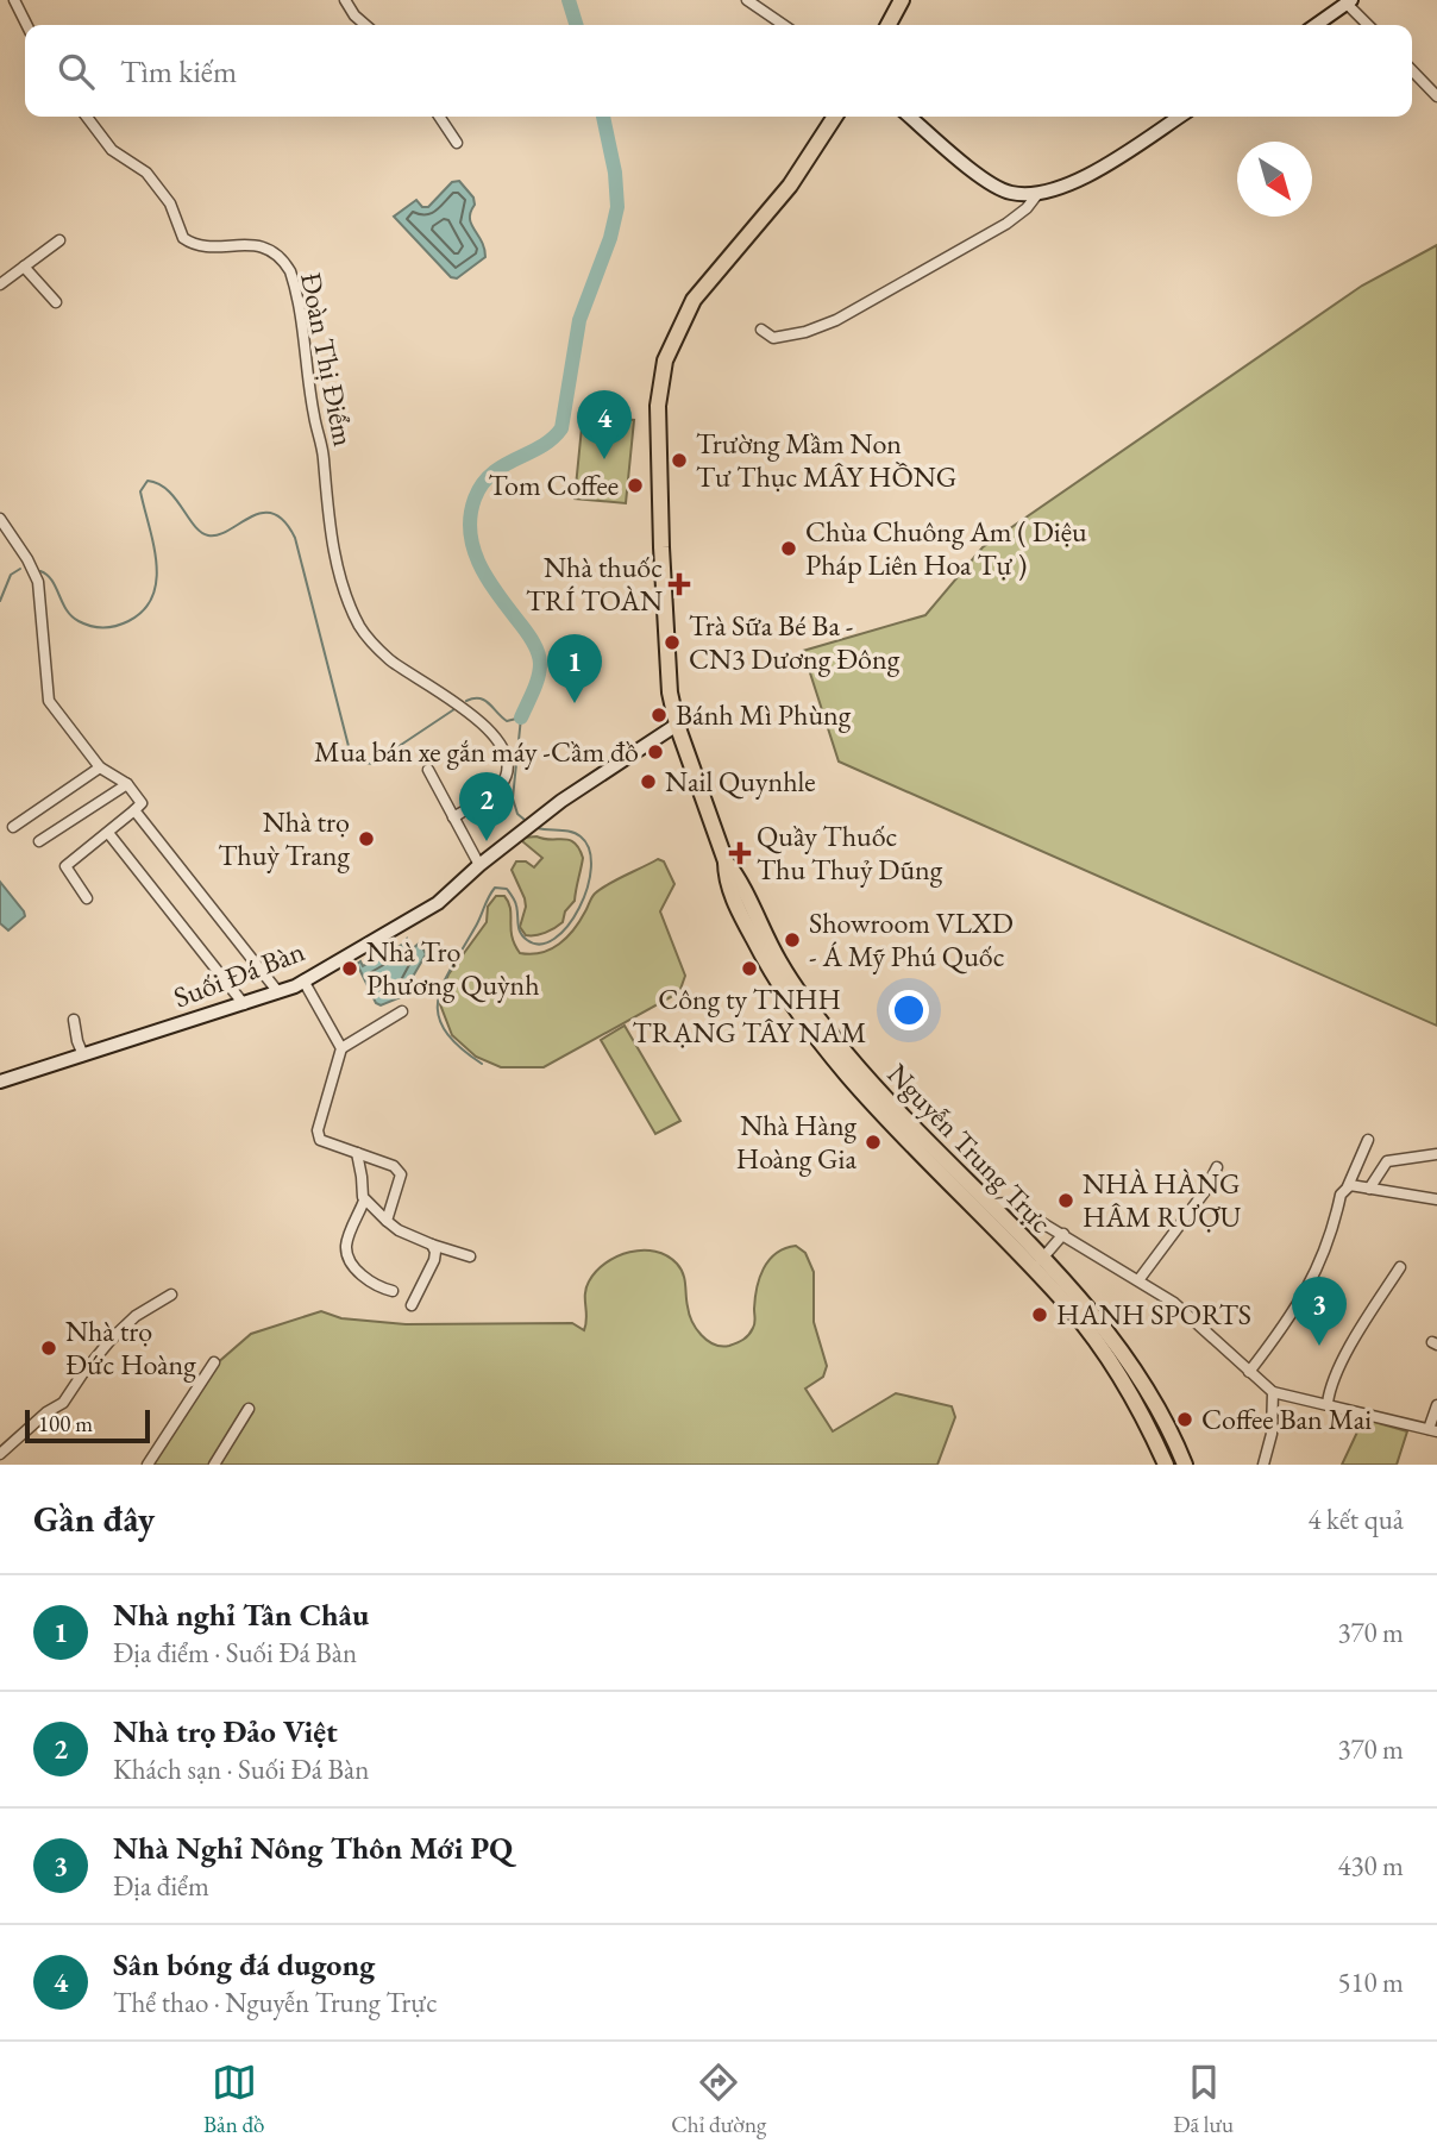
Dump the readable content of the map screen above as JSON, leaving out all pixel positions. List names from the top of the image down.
{
  "streets": {
    "main road": ["Nguyễn Trung Trực"],
    "street": ["Đoàn Thị Điểm", "Suối Đá Bàn"]
  },
  "crossings": [
    ["Suối Đá Bàn", "Nguyễn Trung Trực"]
  ],
  "places": {
    "other": [
      "Trường Mầm Non Tư Thục MÂY HỒNG",
      "Tom Coffee",
      "Chùa Chuông Am ( Diệu Pháp Liên Hoa Tự )",
      "Trà Sữa Bé Ba - CN3 Dương Đông",
      "Bánh Mì Phùng",
      "Mua bán xe gắn máy -Cầm đồ",
      "Nail Quynhle",
      "Nhà trọ Thuỳ Trang",
      "Showroom VLXD - Á Mỹ Phú Quốc",
      "Nhà Trọ Phương Quỳnh",
      "Công ty TNHH TRẠNG TÂY NAM",
      "Nhà Hàng Hoàng Gia",
      "NHÀ HÀNG HÂM RƯỢU",
      "HANH SPORTS",
      "Nhà trọ Đức Hoàng",
      "Coffee Ban Mai"
    ],
    "health": ["Nhà thuốc TRÍ TOÀN", "Quầy Thuốc Thu Thuỷ Dũng"]
  },
  "scale_bar": "100 m",
  "north": "bottom right",
  "page": {
    "search": "Tìm kiếm",
    "pins": [
      "4",
      "1",
      "2",
      "3"
    ],
    "scale": "100 m",
    "heading": ["Gần đây", "4 kết quả"],
    "list": [
      {
        "mark": "1",
        "name": "Nhà nghỉ Tân Châu",
        "note": "Địa điểm · Suối Đá Bàn",
        "value": "370 m"
      },
      {
        "mark": "2",
        "name": "Nhà trọ Đảo Việt",
        "note": "Khách sạn · Suối Đá Bàn",
        "value": "370 m"
      },
      {
        "mark": "3",
        "name": "Nhà Nghỉ Nông Thôn Mới PQ",
        "note": "Địa điểm",
        "value": "430 m"
      },
      {
        "mark": "4",
        "name": "Sân bóng đá dugong",
        "note": "Thể thao · Nguyễn Trung Trực",
        "value": "510 m"
      }
    ],
    "nav": ["Bản đồ", "Chỉ đường", "Đã lưu"]
  }
}
